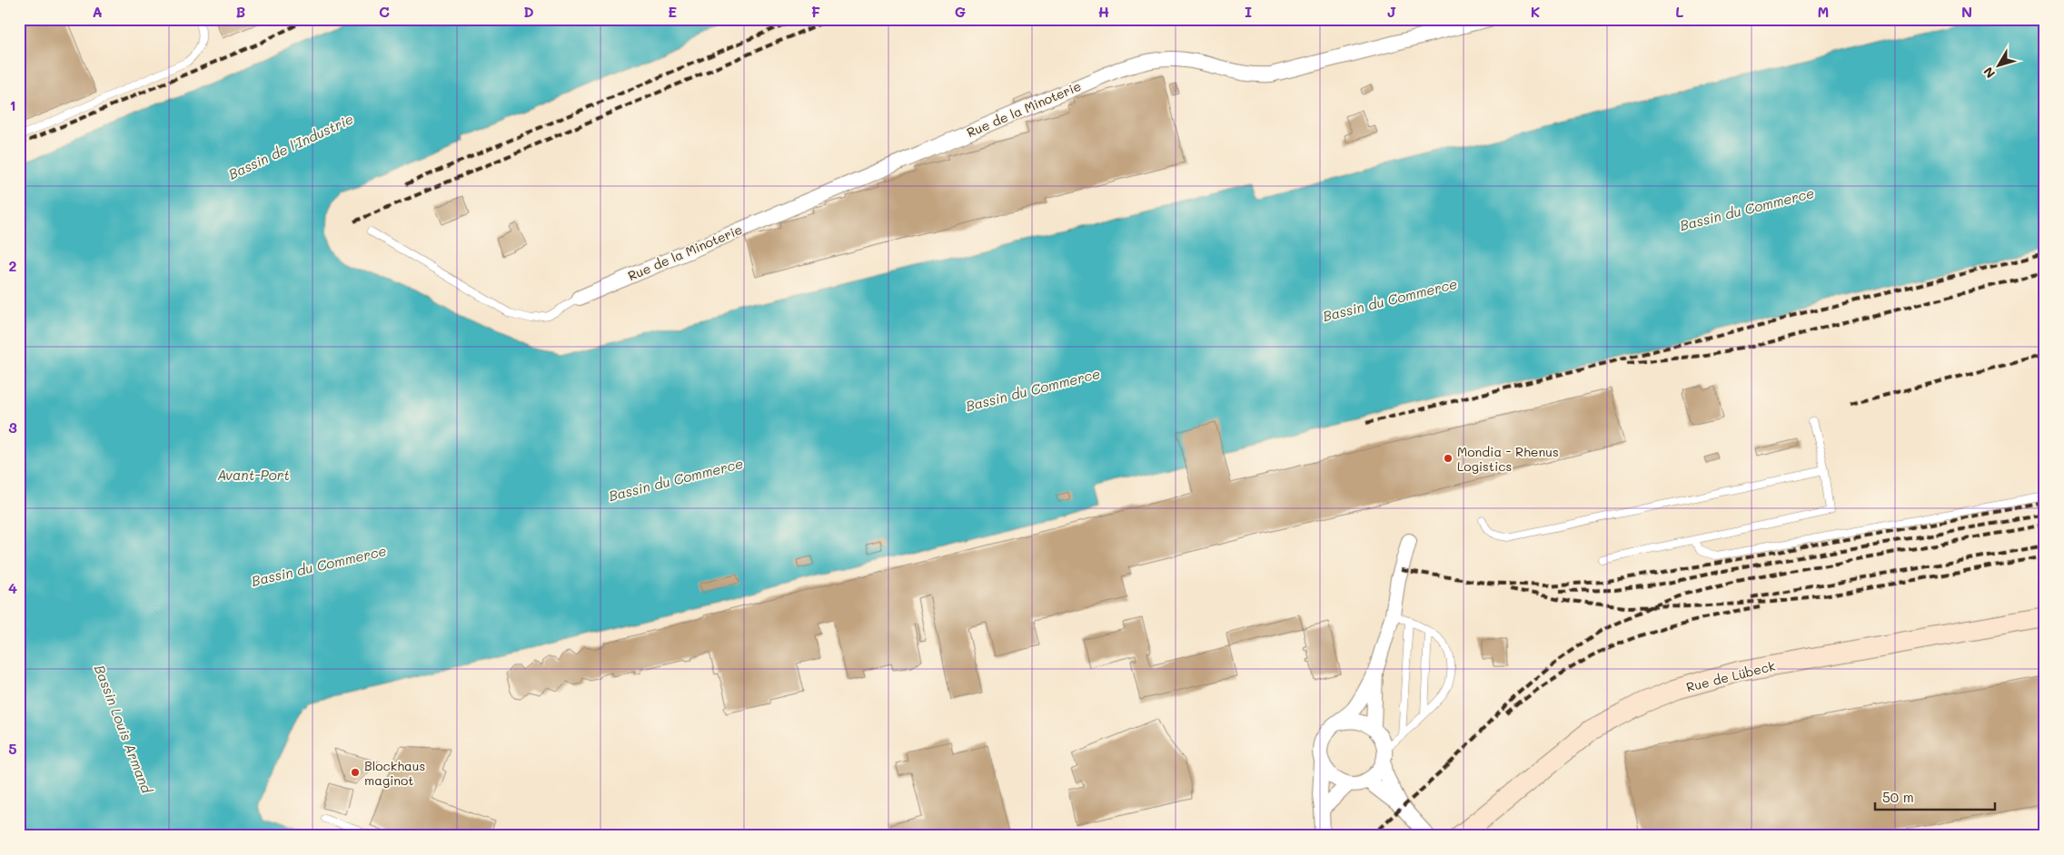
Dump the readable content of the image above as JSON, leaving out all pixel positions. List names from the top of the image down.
{
  "streets": {
    "main road": ["Rue de Lübeck"],
    "street": ["Rue de la Minoterie"]
  },
  "water": [
    "Bassin de l'Industrie",
    "Bassin du Commerce",
    "Avant-Port",
    "Bassin Louis Armand"
  ],
  "places": ["Mondia - Rhenus Logistics", "Blockhaus maginot"],
  "scale_bar": "50 m",
  "north": "bottom left",
  "grid": {
    "columns": [
      "A",
      "B",
      "C",
      "D",
      "E",
      "F",
      "G",
      "H",
      "I",
      "J",
      "K",
      "L",
      "M",
      "N"
    ],
    "rows": [
      "1",
      "2",
      "3",
      "4",
      "5"
    ]
  }
}
